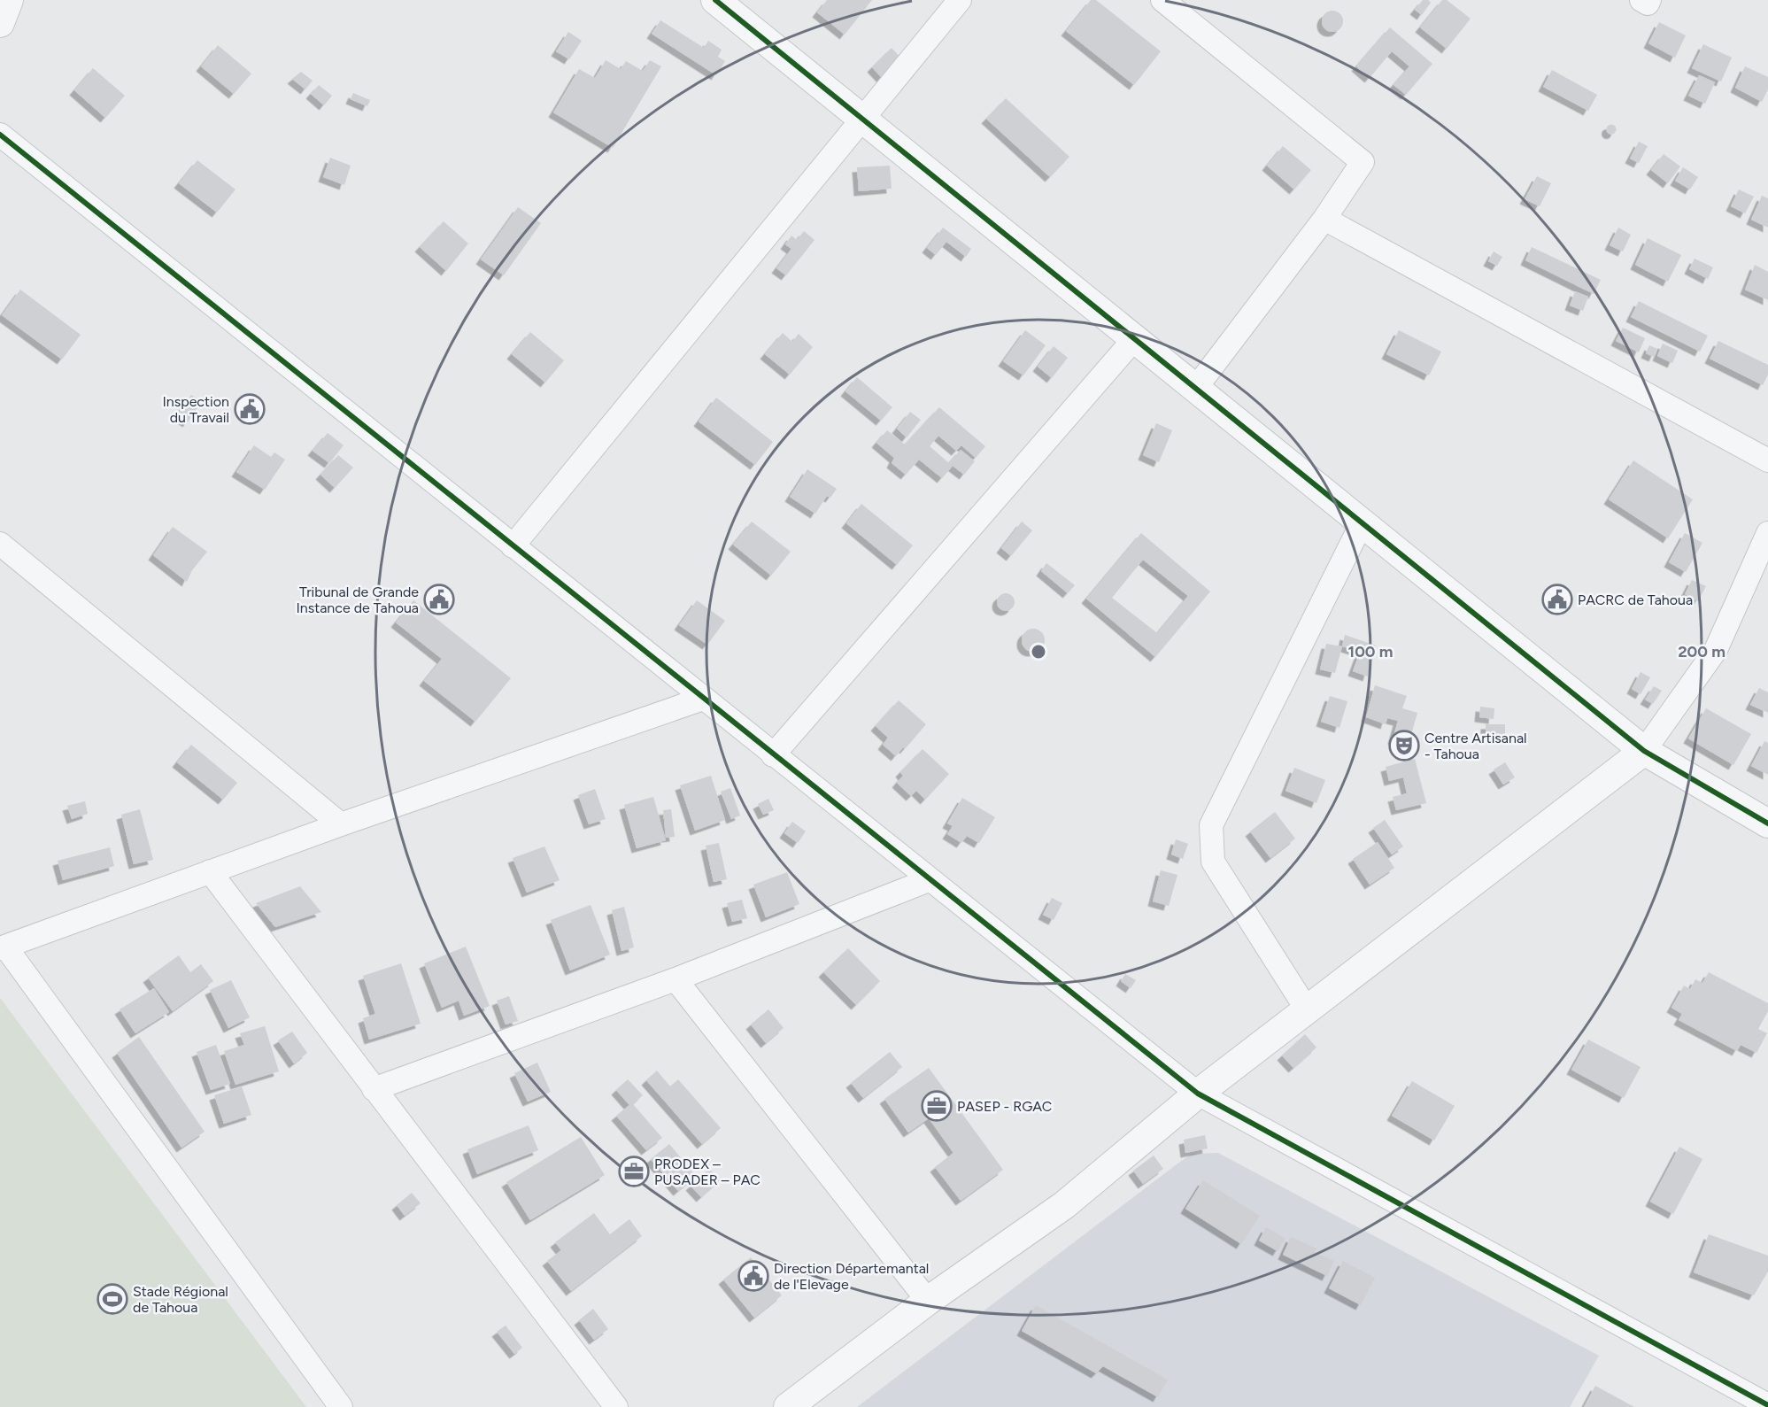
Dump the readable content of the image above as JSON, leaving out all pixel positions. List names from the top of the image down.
{
  "places": {
    "public building": [
      "Inspection du Travail",
      "Tribunal de Grande Instance de Tahoua",
      "PACRC de Tahoua",
      "Direction Départemantal de l'Elevage"
    ],
    "theatre": ["Centre Artisanal - Tahoua"],
    "office": ["PASEP - RGAC", "PRODEX – PUSADER – PAC"],
    "sports": ["Stade Régional de Tahoua"]
  },
  "rings": ["100 m", "200 m"]
}
